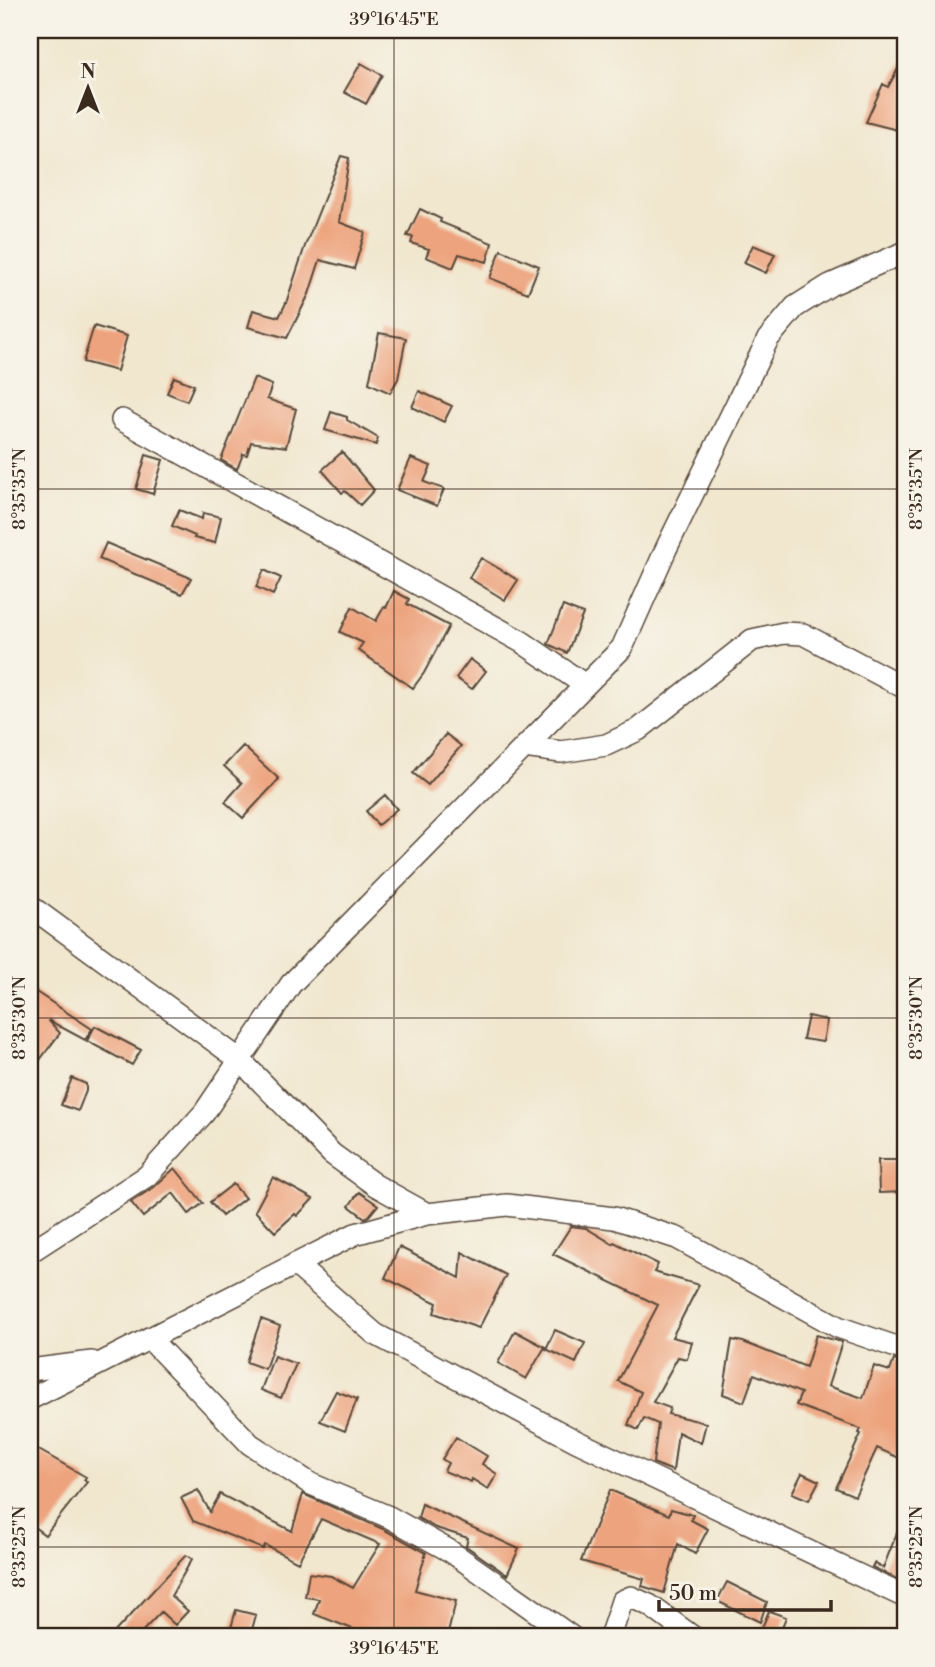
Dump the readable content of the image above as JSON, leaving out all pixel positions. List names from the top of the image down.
{
  "scale_bar": "50 m",
  "north": "top",
  "coordinates": [
    "39°16'45\"E",
    "8°35'35\"N",
    "8°35'30\"N",
    "8°35'25\"N"
  ]
}
